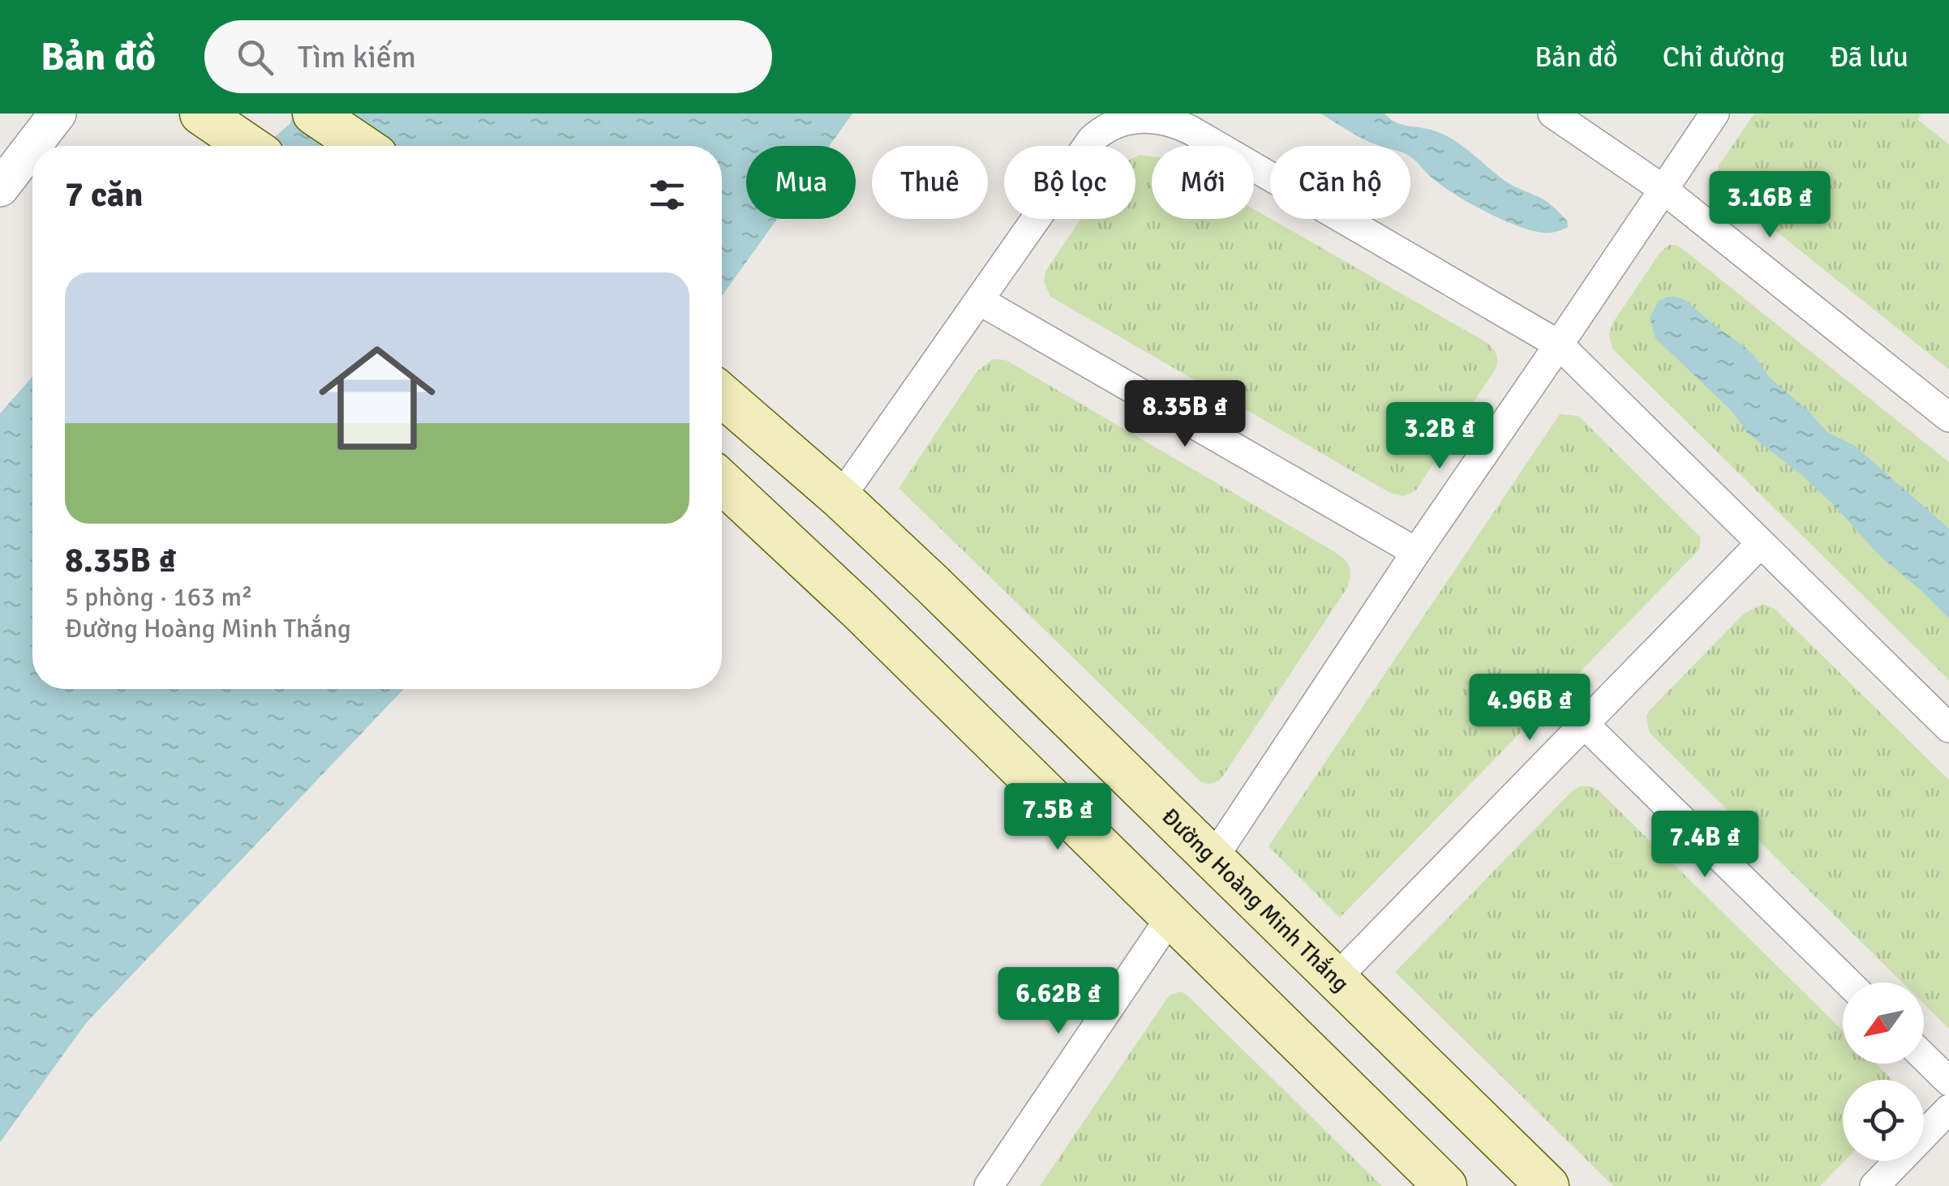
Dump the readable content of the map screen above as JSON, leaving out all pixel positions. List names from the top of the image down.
{
  "streets": {
    "main road": ["Đường Hoàng Minh Thắng"]
  },
  "north": "bottom left",
  "page": {
    "header": "Bản đồ",
    "search": "Tìm kiếm",
    "nav": ["Bản đồ", "Chỉ đường", "Đã lưu"],
    "chip": [
      "Mua",
      "Thuê",
      "Bộ lọc",
      "Mới",
      "Căn hộ"
    ],
    "heading": "7 căn",
    "price": [
      "3.16B ₫",
      "8.35B ₫",
      "3.2B ₫",
      "4.96B ₫",
      "7.5B ₫",
      "7.4B ₫",
      "6.62B ₫"
    ],
    "list": [
      {
        "name": "8.35B ₫",
        "note": "5 phòng · 163 m² · Đường Hoàng Minh Thắng"
      }
    ]
  }
}
